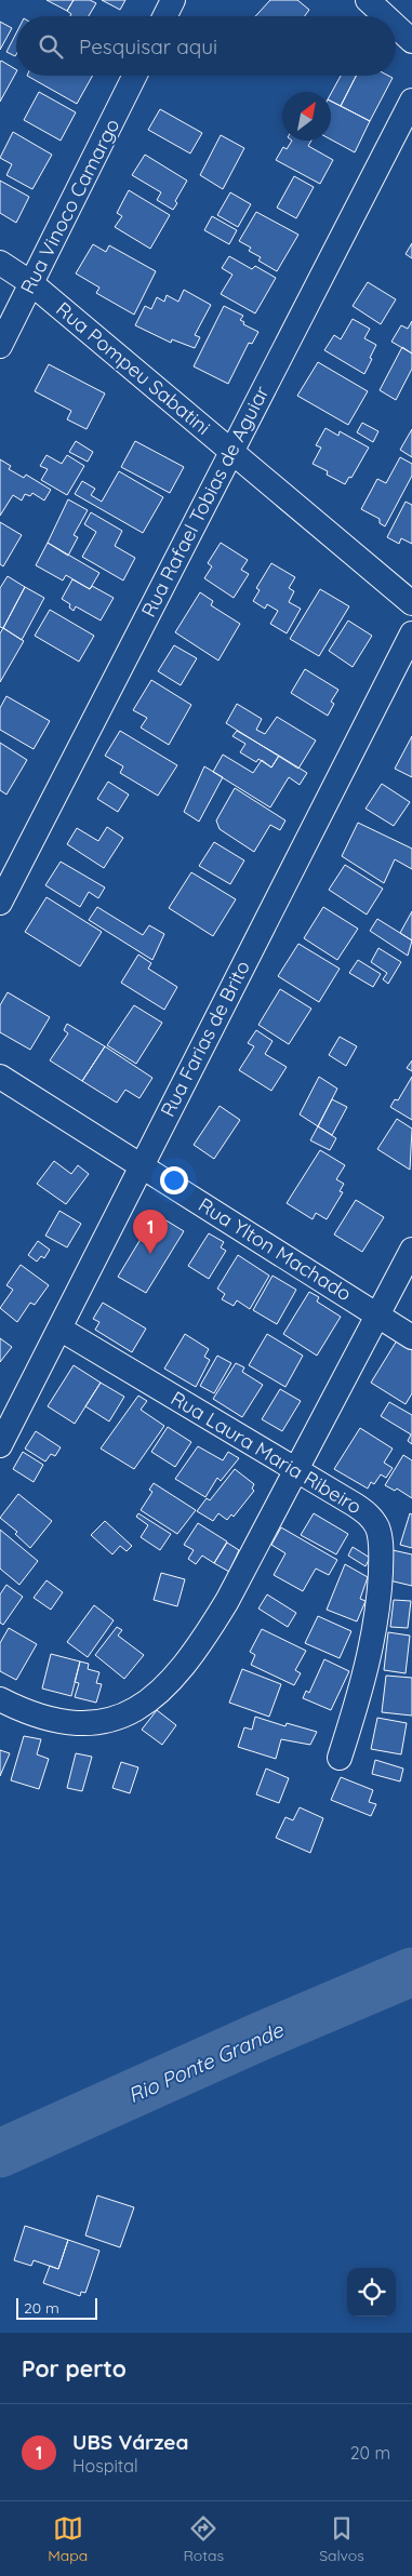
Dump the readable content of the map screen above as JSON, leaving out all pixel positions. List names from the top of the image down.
{
  "streets": {
    "street": [
      "Rua Vinoco Camargo",
      "Rua Pompeu Sabatini",
      "Rua Rafael Tobias de Aguiar",
      "Rua Farias de Brito",
      "Rua Ylton Machado",
      "Rua Laura Maria Ribeiro"
    ]
  },
  "crossings": [
    ["Rua Vinoco Camargo", "Rua Pompeu Sabatini"],
    ["Rua Pompeu Sabatini", "Rua Rafael Tobias de Aguiar"],
    ["Rua Farias de Brito", "Rua Ylton Machado"],
    ["Rua Farias de Brito", "Rua Laura Maria Ribeiro"]
  ],
  "water": ["Rio Ponte Grande"],
  "scale_bar": "20 m",
  "north": "top right",
  "page": {
    "search": "Pesquisar aqui",
    "pins": "1",
    "scale": "20 m",
    "heading": "Por perto",
    "list": [
      {
        "mark": "1",
        "name": "UBS Várzea",
        "note": "Hospital",
        "value": "20 m"
      }
    ],
    "nav": ["Mapa", "Rotas", "Salvos"]
  }
}
